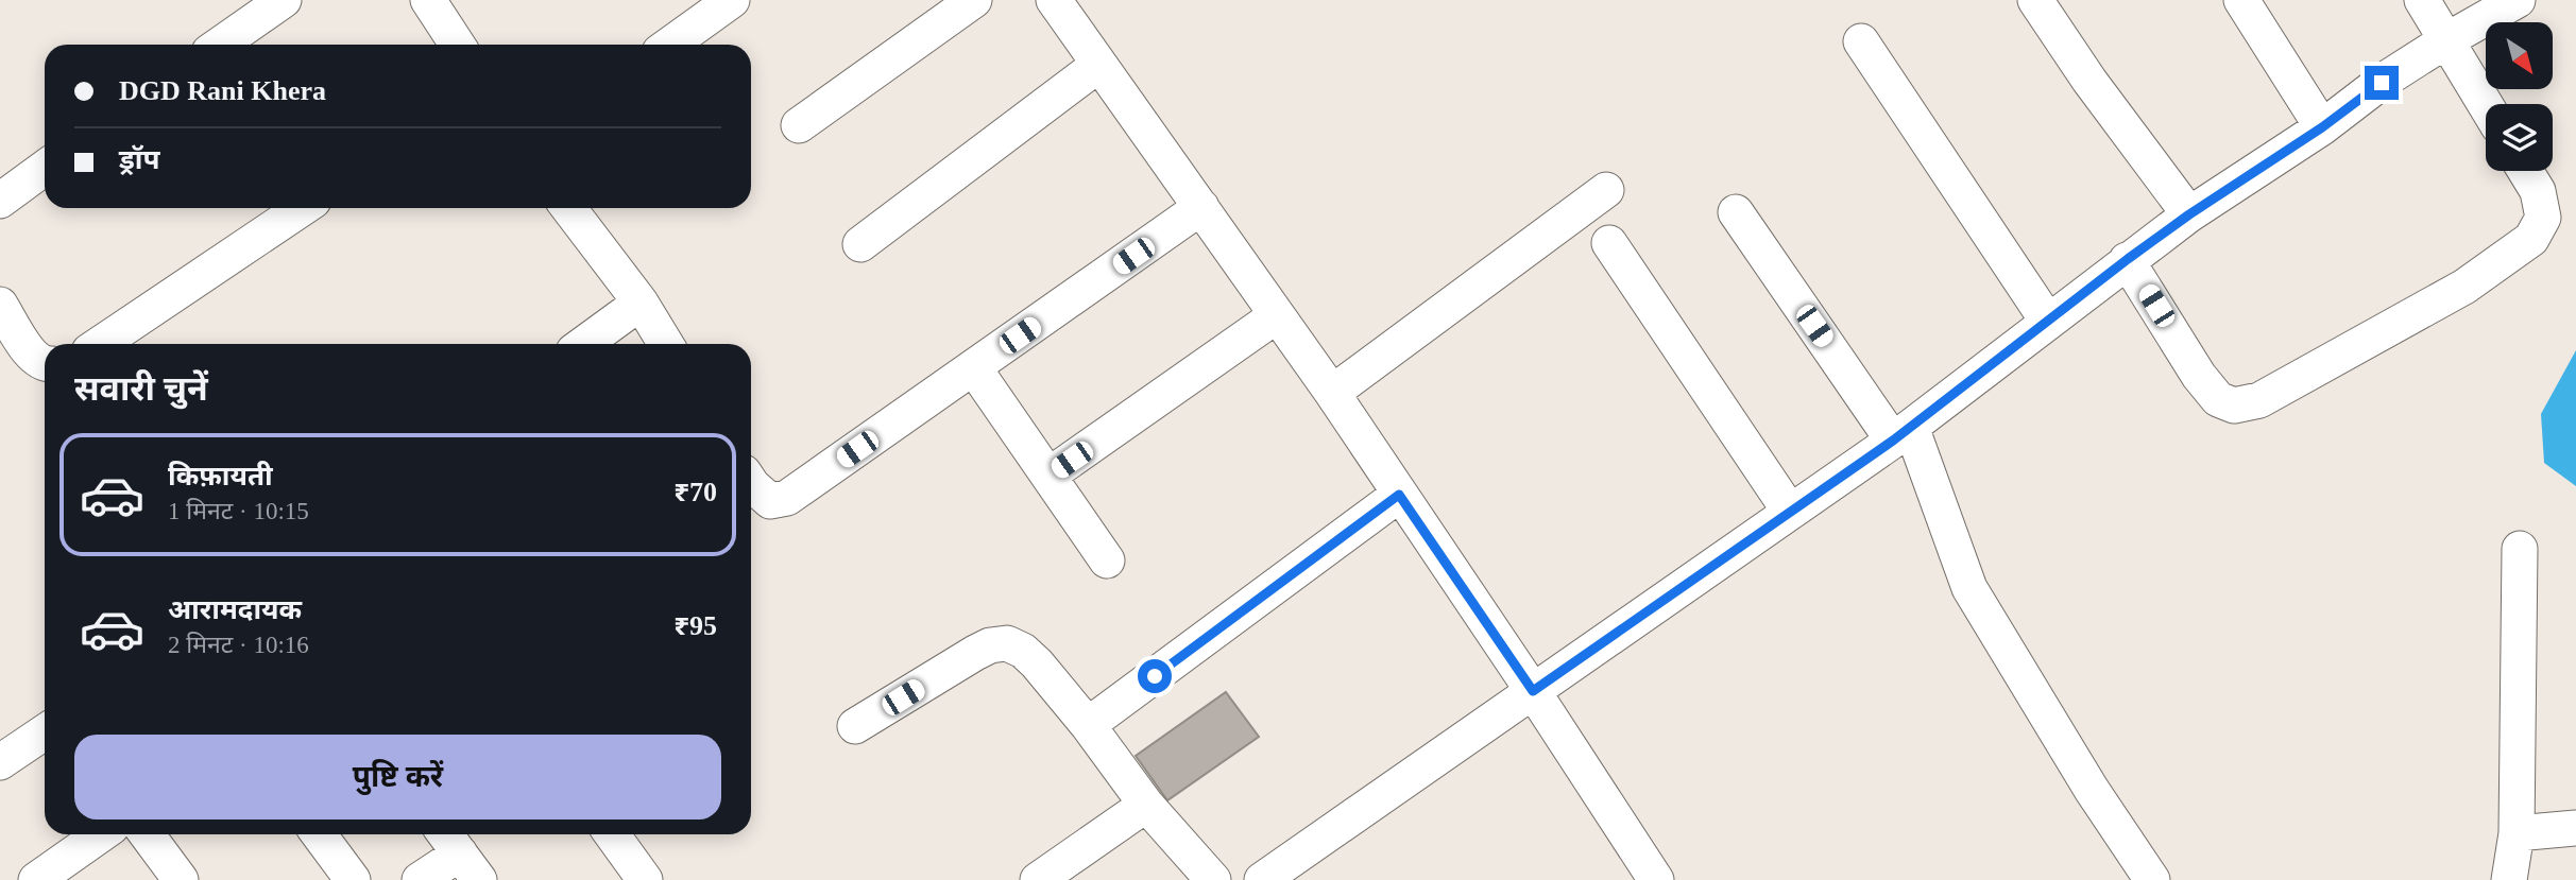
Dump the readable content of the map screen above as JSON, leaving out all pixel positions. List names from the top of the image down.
{
  "north": "bottom right",
  "page": {
    "banner": ["DGD Rani Khera", "ड्रॉप"],
    "heading": "सवारी चुनें",
    "list": [
      {
        "name": "किफ़ायती",
        "note": "1 मिनट · 10:15",
        "value": "₹70"
      },
      {
        "name": "आरामदायक",
        "note": "2 मिनट · 10:16",
        "value": "₹95"
      }
    ],
    "buttons": "पुष्टि करें"
  }
}
